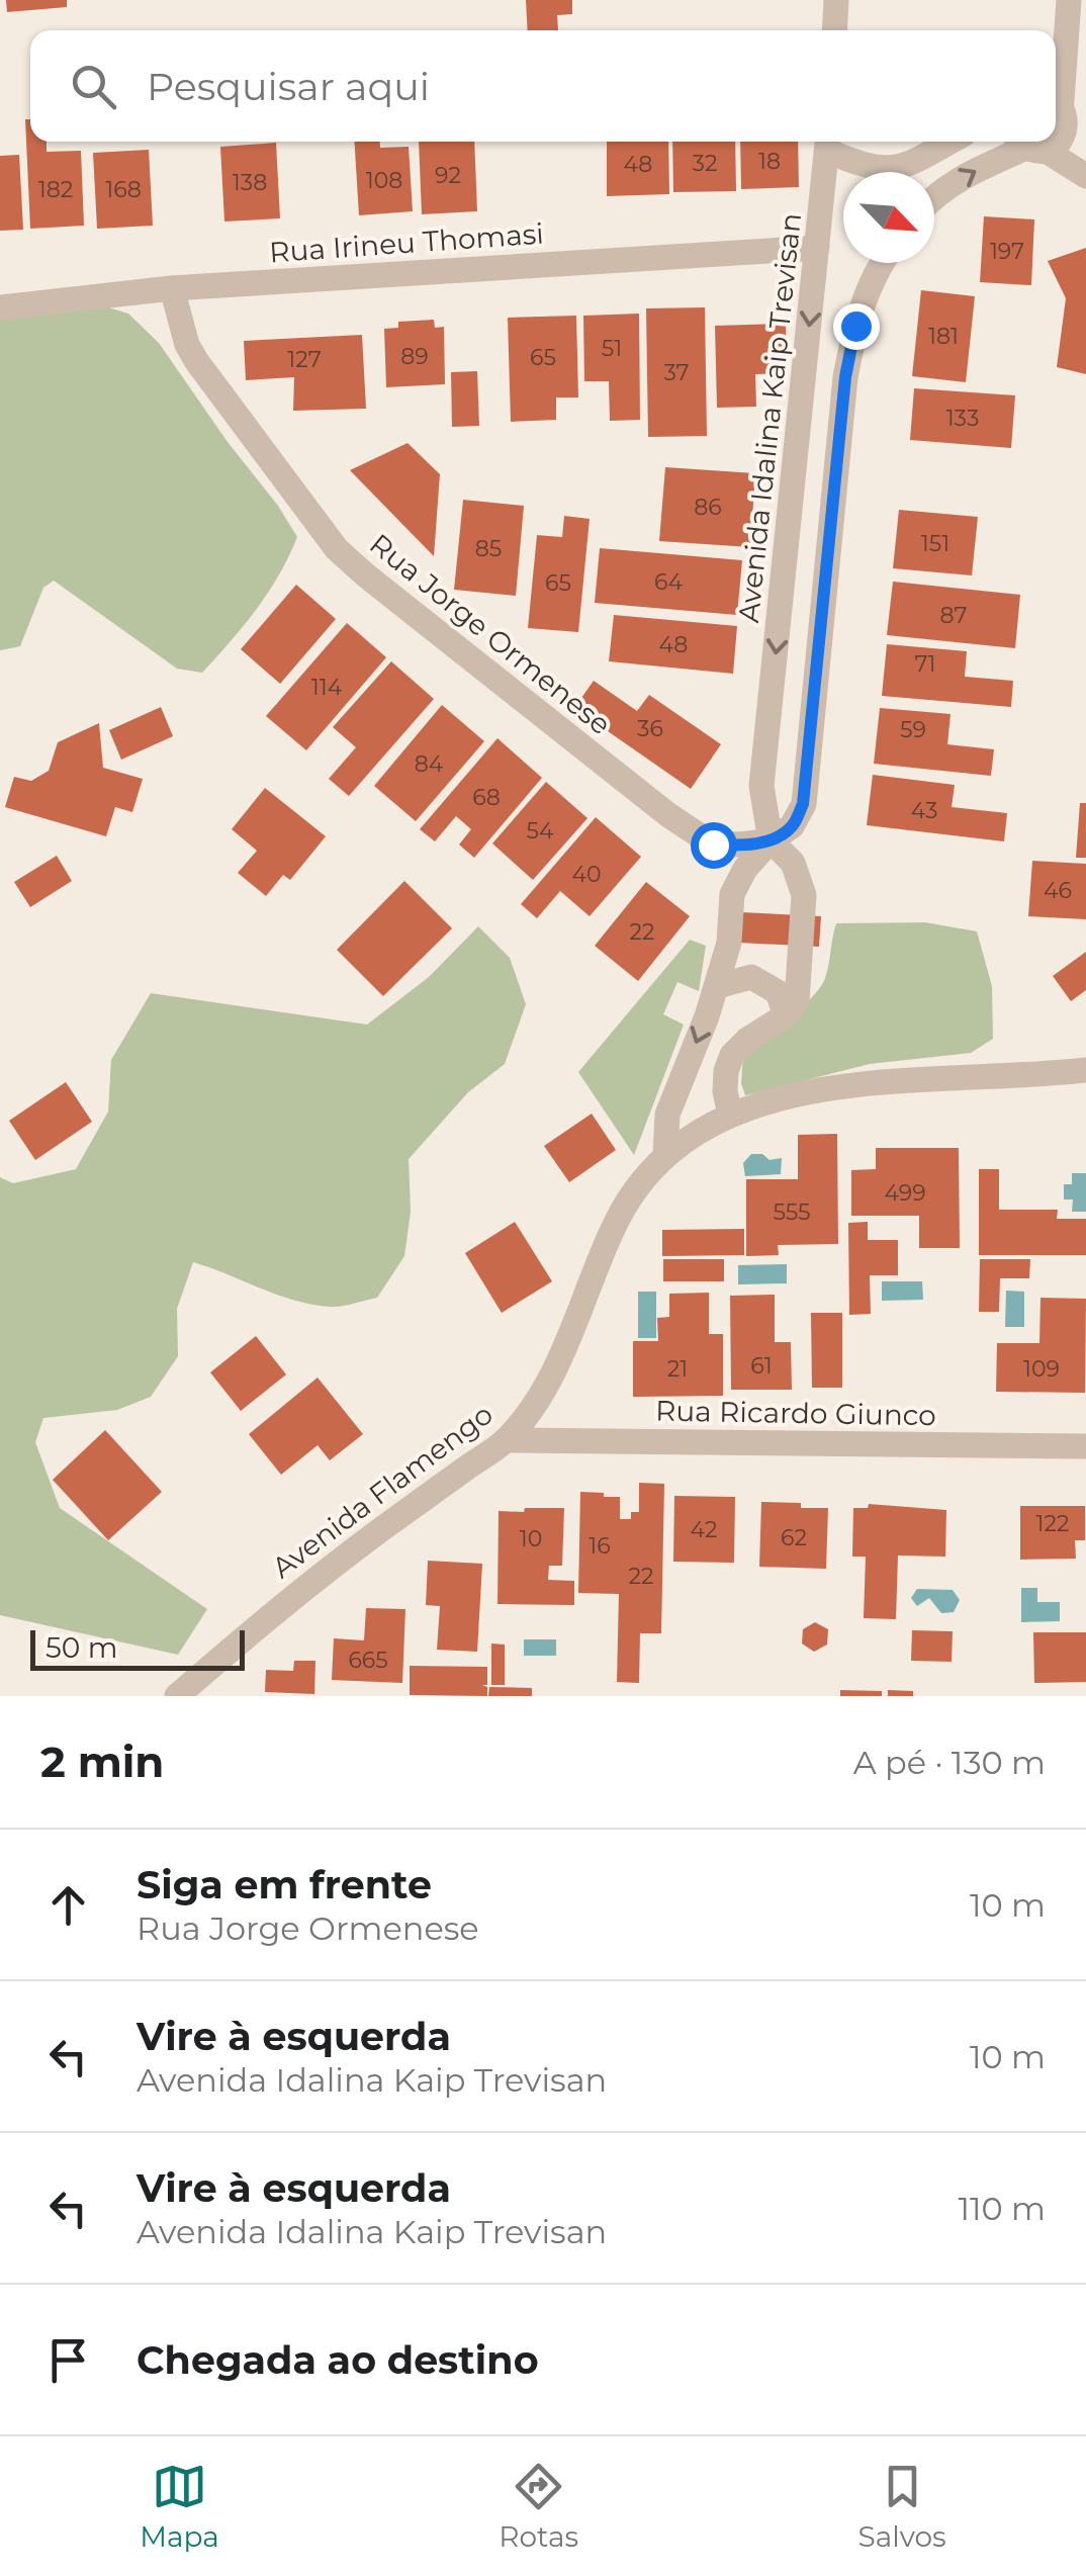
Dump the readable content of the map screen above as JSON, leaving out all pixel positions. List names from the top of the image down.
{
  "streets": {
    "street": [
      "Rua Irineu Thomasi",
      "Avenida Idalina Kaip Trevisan",
      "Rua Jorge Ormenese",
      "Rua Ricardo Giunco",
      "Avenida Flamengo"
    ]
  },
  "crossings": [
    ["Rua Irineu Thomasi", "Avenida Idalina Kaip Trevisan"],
    ["Rua Irineu Thomasi", "Rua Jorge Ormenese"],
    ["Avenida Idalina Kaip Trevisan", "Rua Jorge Ormenese"],
    ["Rua Ricardo Giunco", "Avenida Flamengo"]
  ],
  "house_numbers": [
    "18",
    "32",
    "48",
    "92",
    "108",
    "138",
    "182",
    "168",
    "197",
    "181",
    "51",
    "89",
    "65",
    "127",
    "37",
    "133",
    "86",
    "151",
    "85",
    "64",
    "65",
    "87",
    "48",
    "71",
    "114",
    "36",
    "59",
    "84",
    "68",
    "43",
    "54",
    "40",
    "46",
    "22",
    "499",
    "555",
    "61",
    "21",
    "109",
    "122",
    "42",
    "62",
    "10",
    "16",
    "22",
    "665"
  ],
  "scale_bar": "50 m",
  "north": "bottom right",
  "page": {
    "search": "Pesquisar aqui",
    "scale": "50 m",
    "heading": ["2 min", "A pé · 130 m"],
    "list": [
      ["Siga em frente", "Rua Jorge Ormenese", "10 m"],
      ["Vire à esquerda", "Avenida Idalina Kaip Trevisan", "10 m"],
      ["Vire à esquerda", "Avenida Idalina Kaip Trevisan", "110 m"],
      "Chegada ao destino"
    ],
    "nav": ["Mapa", "Rotas", "Salvos"]
  }
}
